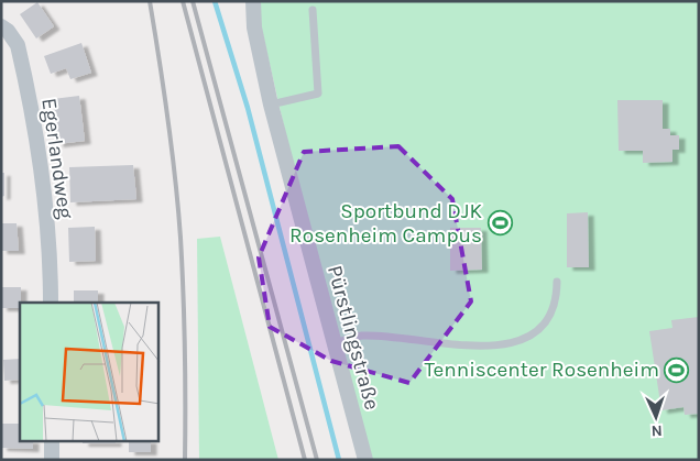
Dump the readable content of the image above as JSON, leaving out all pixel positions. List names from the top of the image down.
{
  "streets": {
    "street": ["Egerlandweg", "Pürstlingstraße"]
  },
  "places": {
    "sports": ["Sportbund DJK Rosenheim Campus", "Tenniscenter Rosenheim"]
  },
  "north": "bottom"
}
